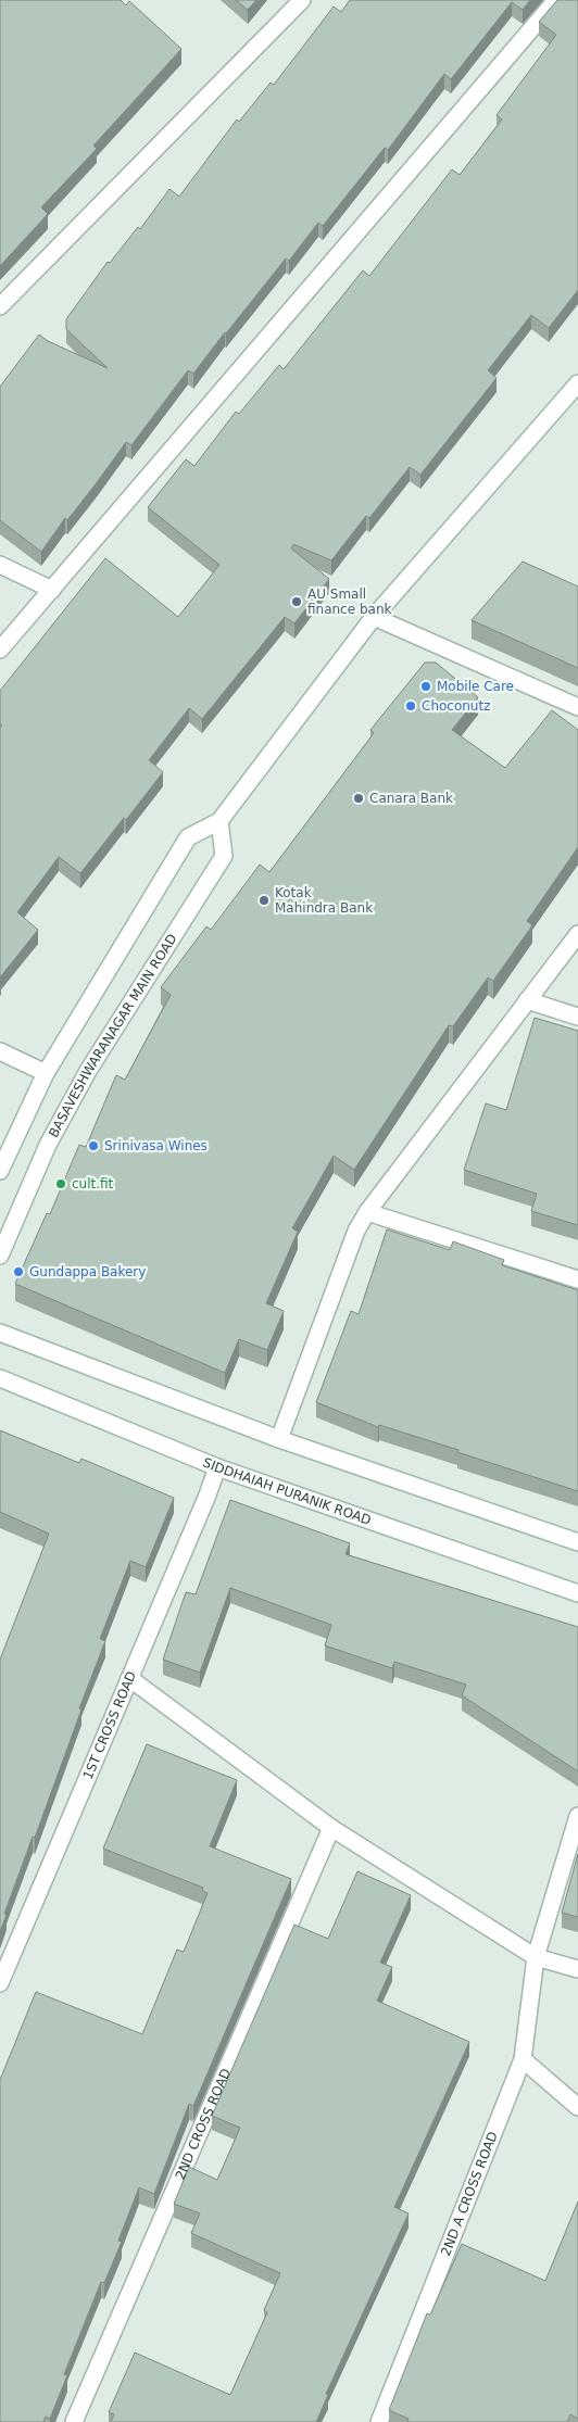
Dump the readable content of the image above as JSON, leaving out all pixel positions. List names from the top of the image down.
{
  "streets": {
    "street": [
      "BASAVESHWARANAGAR MAIN ROAD",
      "SIDDHAIAH PURANIK ROAD",
      "1ST CROSS ROAD",
      "2ND CROSS ROAD",
      "2ND A CROSS ROAD"
    ]
  },
  "crossings": [
    ["SIDDHAIAH PURANIK ROAD", "1ST CROSS ROAD"]
  ],
  "places": [
    "AU Small finance bank",
    "Mobile Care",
    "Choconutz",
    "Canara Bank",
    "Kotak Mahindra Bank",
    "Srinivasa Wines",
    "cult.fit",
    "Gundappa Bakery"
  ]
}
